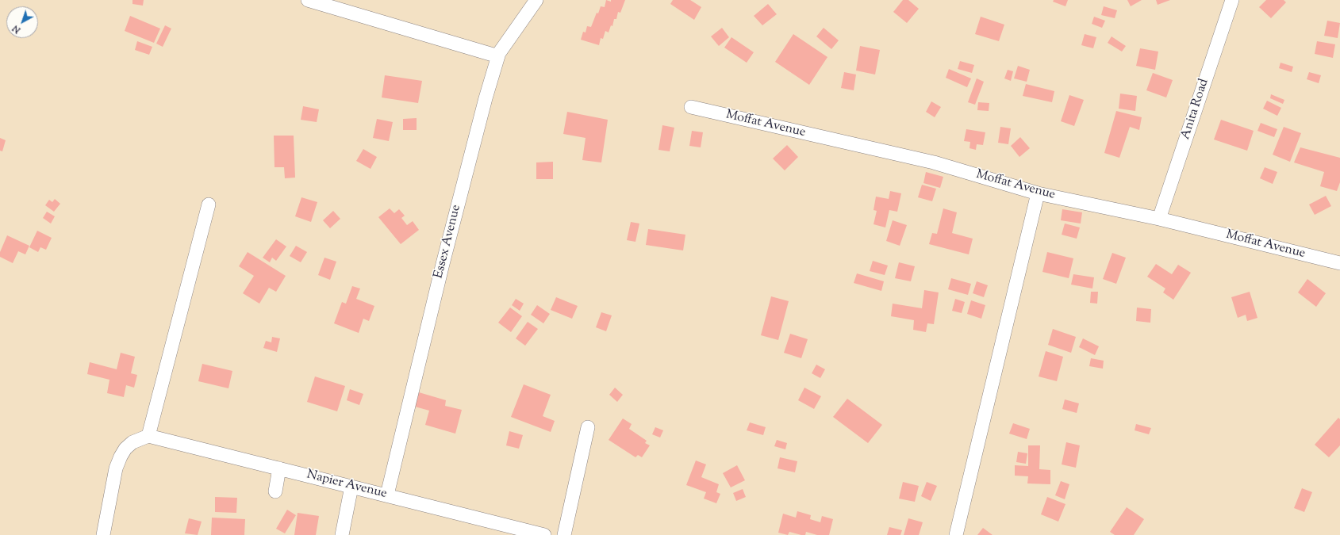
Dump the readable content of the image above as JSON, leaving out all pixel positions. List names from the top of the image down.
{
  "streets": {
    "street": [
      "Anita Road",
      "Moffat Avenue",
      "Essex Avenue",
      "Napier Avenue"
    ]
  },
  "crossings": [
    ["Anita Road", "Moffat Avenue"],
    ["Essex Avenue", "Napier Avenue"]
  ],
  "north": "bottom left"
}
